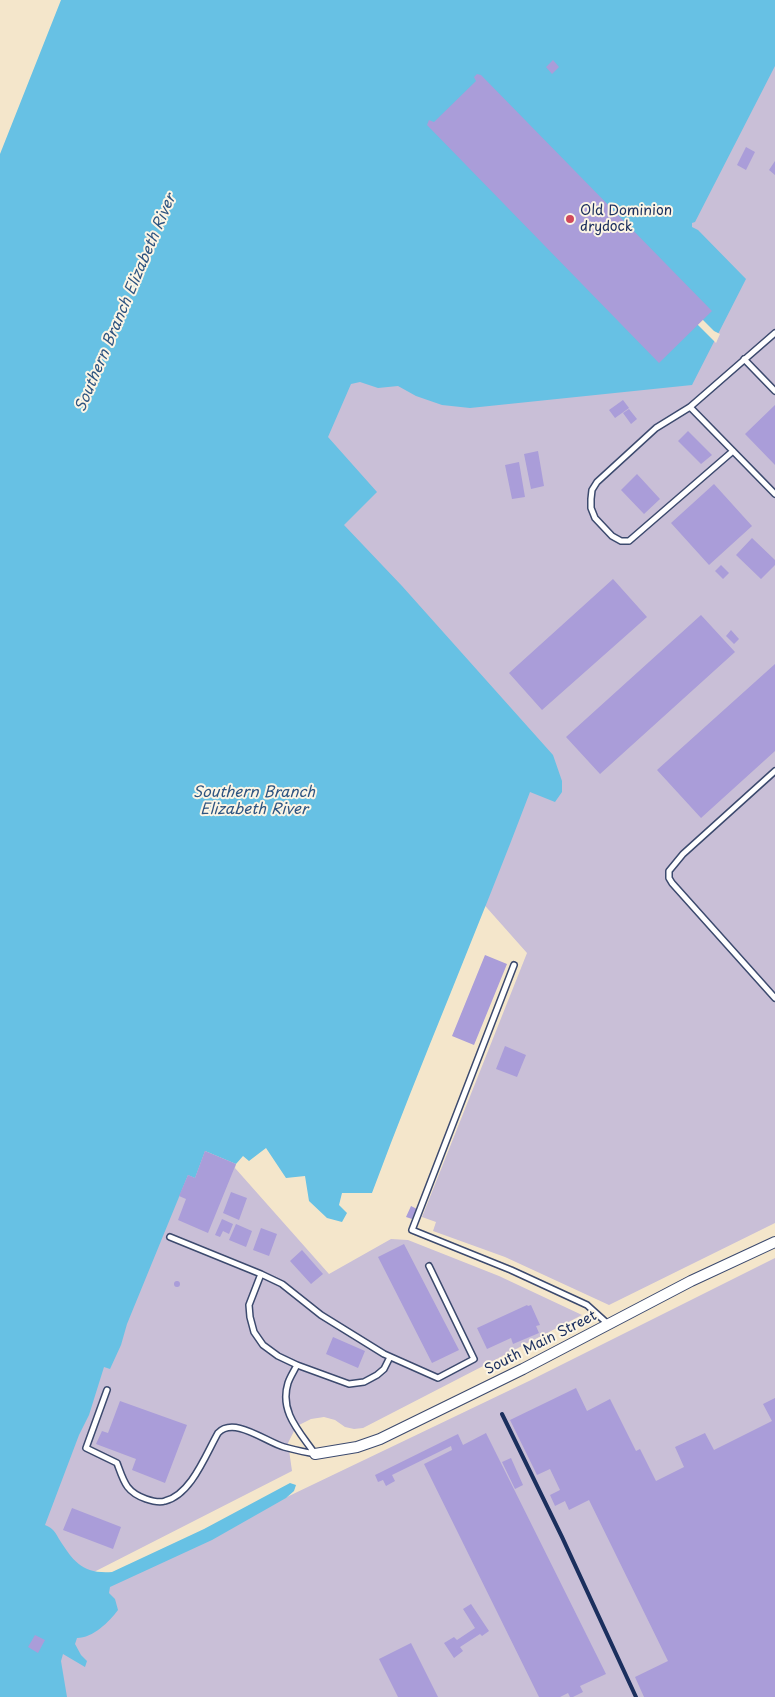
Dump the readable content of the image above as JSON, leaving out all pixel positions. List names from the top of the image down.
{
  "streets": {
    "street": ["South Main Street"]
  },
  "water": ["Southern Branch Elizabeth River"],
  "places": ["Old Dominion drydock"]
}
